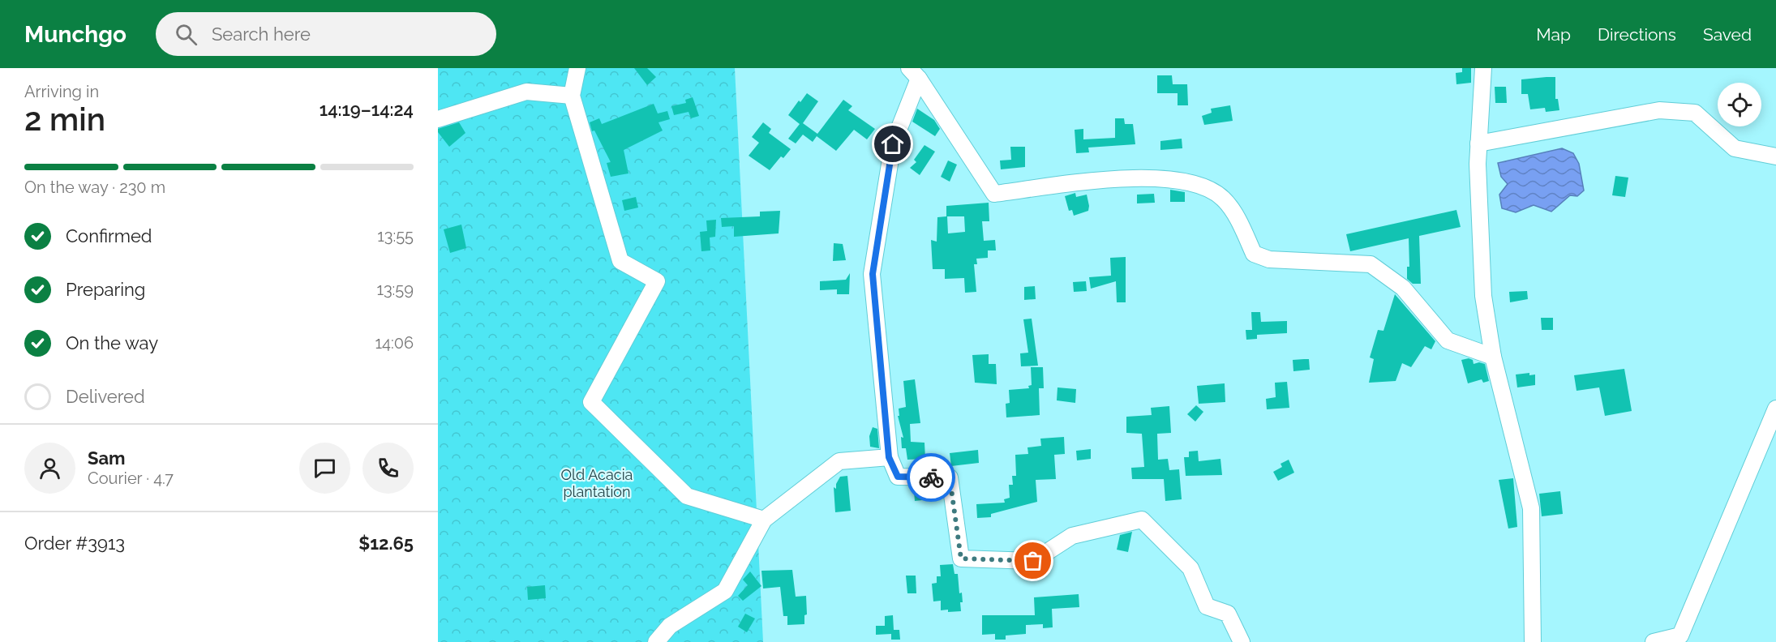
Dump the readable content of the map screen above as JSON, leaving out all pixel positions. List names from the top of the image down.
{
  "parks": ["Old Acacia plantation"],
  "page": {
    "header": "Munchgo",
    "search": "Search here",
    "nav": ["Map", "Directions", "Saved"],
    "heading": ["2 min", "Arriving in", "14:19–14:24"],
    "panel": [
      "Sam",
      "Courier · 4.7",
      "Order #3913",
      "$12.65"
    ],
    "bar": "On the way · 230 m",
    "list": [
      ["Confirmed", "13:55"],
      ["Preparing", "13:59"],
      ["On the way", "14:06"],
      "Delivered"
    ]
  }
}
